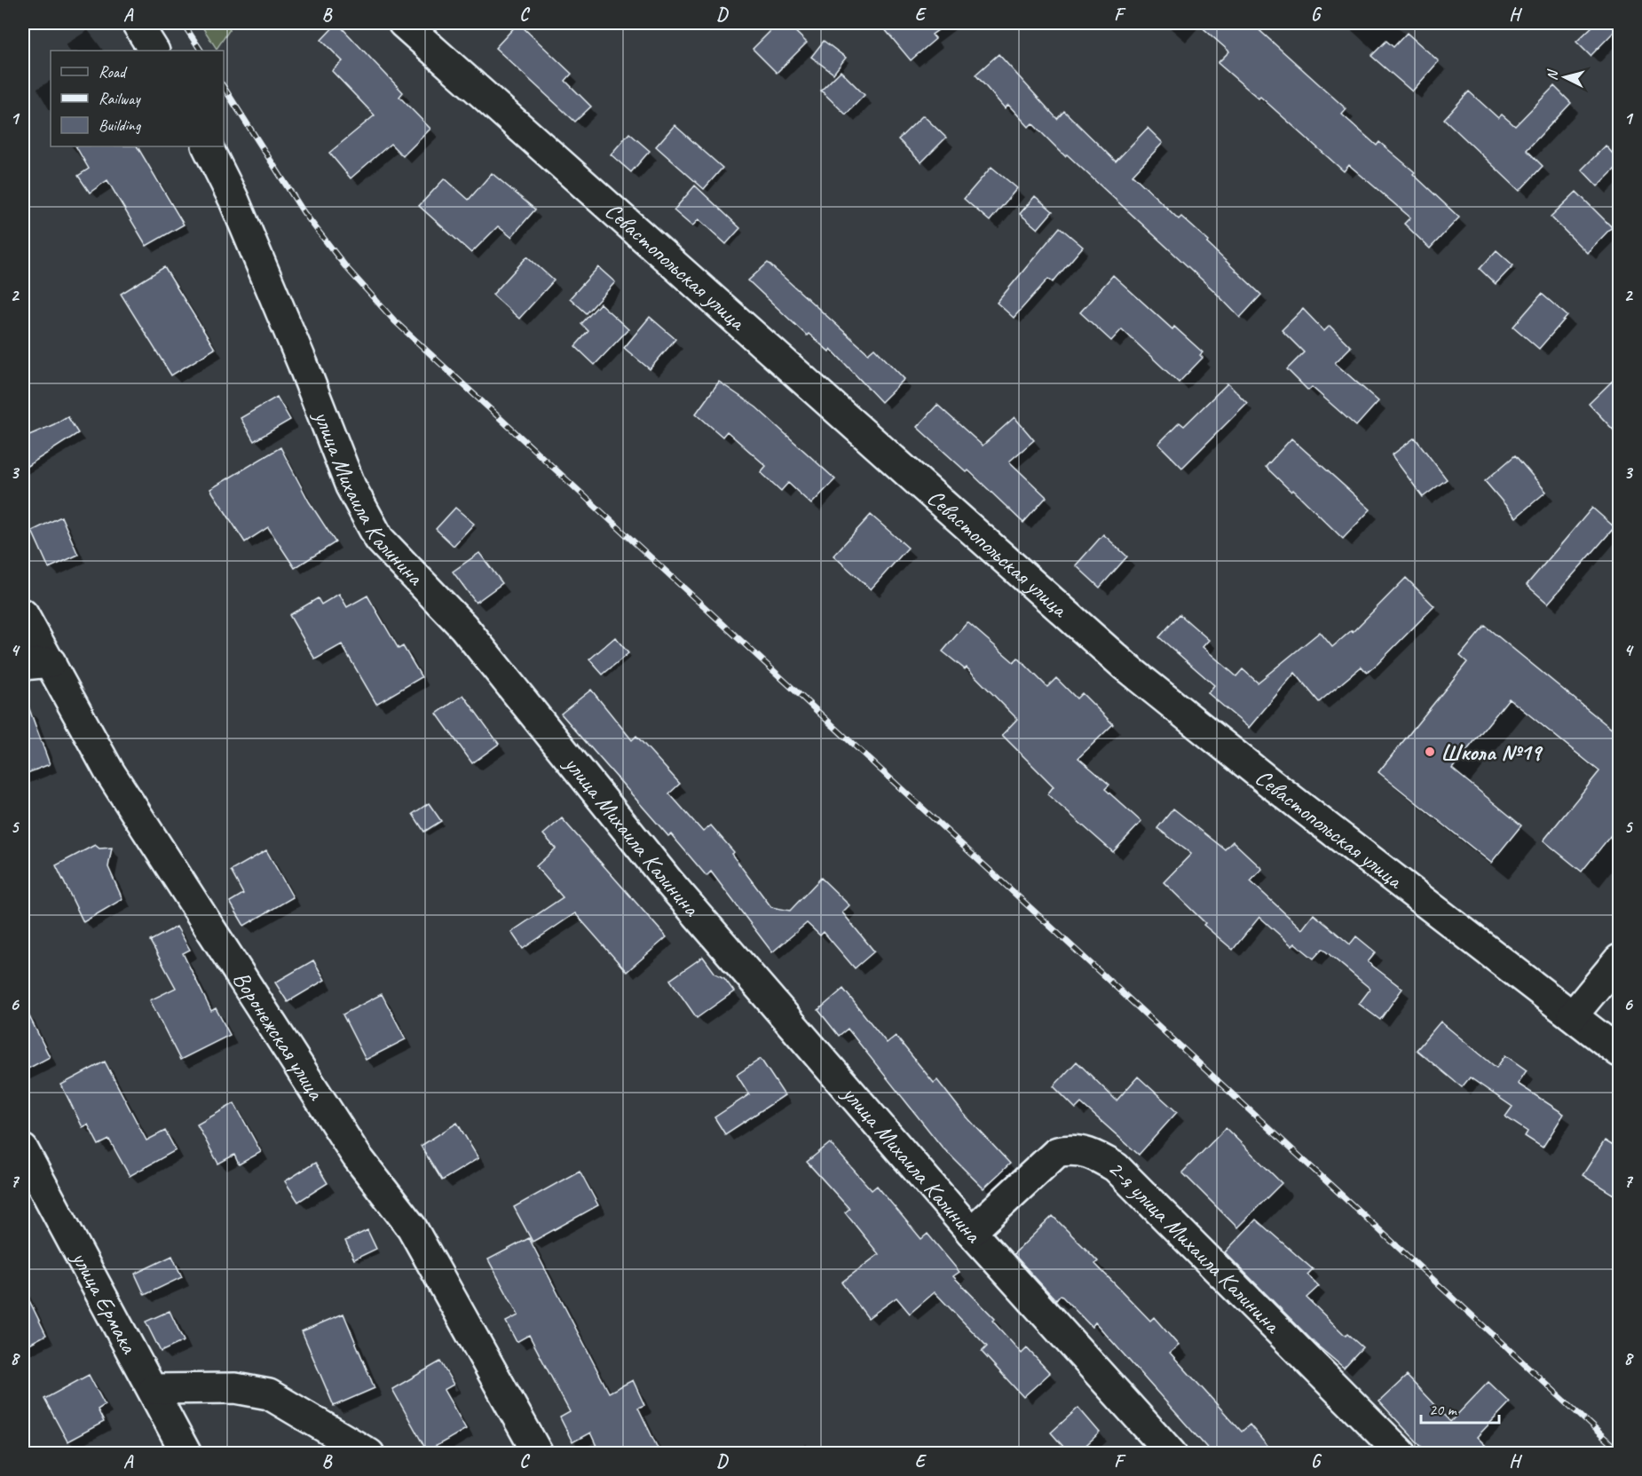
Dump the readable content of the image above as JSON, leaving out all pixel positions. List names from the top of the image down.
{
  "streets": {
    "street": [
      "Севастопольская улица",
      "улица Михаила Калинина",
      "Воронежская улица",
      "2-я улица Михаила Калинина",
      "улица Ермака"
    ]
  },
  "crossings": [
    ["улица Михаила Калинина", "2-я улица Михаила Калинина"]
  ],
  "places": ["Школа №19"],
  "legend": ["Road", "Railway", "Building"],
  "scale_bar": "20 m",
  "north": "left",
  "grid": {
    "columns": [
      "A",
      "B",
      "C",
      "D",
      "E",
      "F",
      "G",
      "H"
    ],
    "rows": [
      "1",
      "2",
      "3",
      "4",
      "5",
      "6",
      "7",
      "8"
    ]
  }
}
